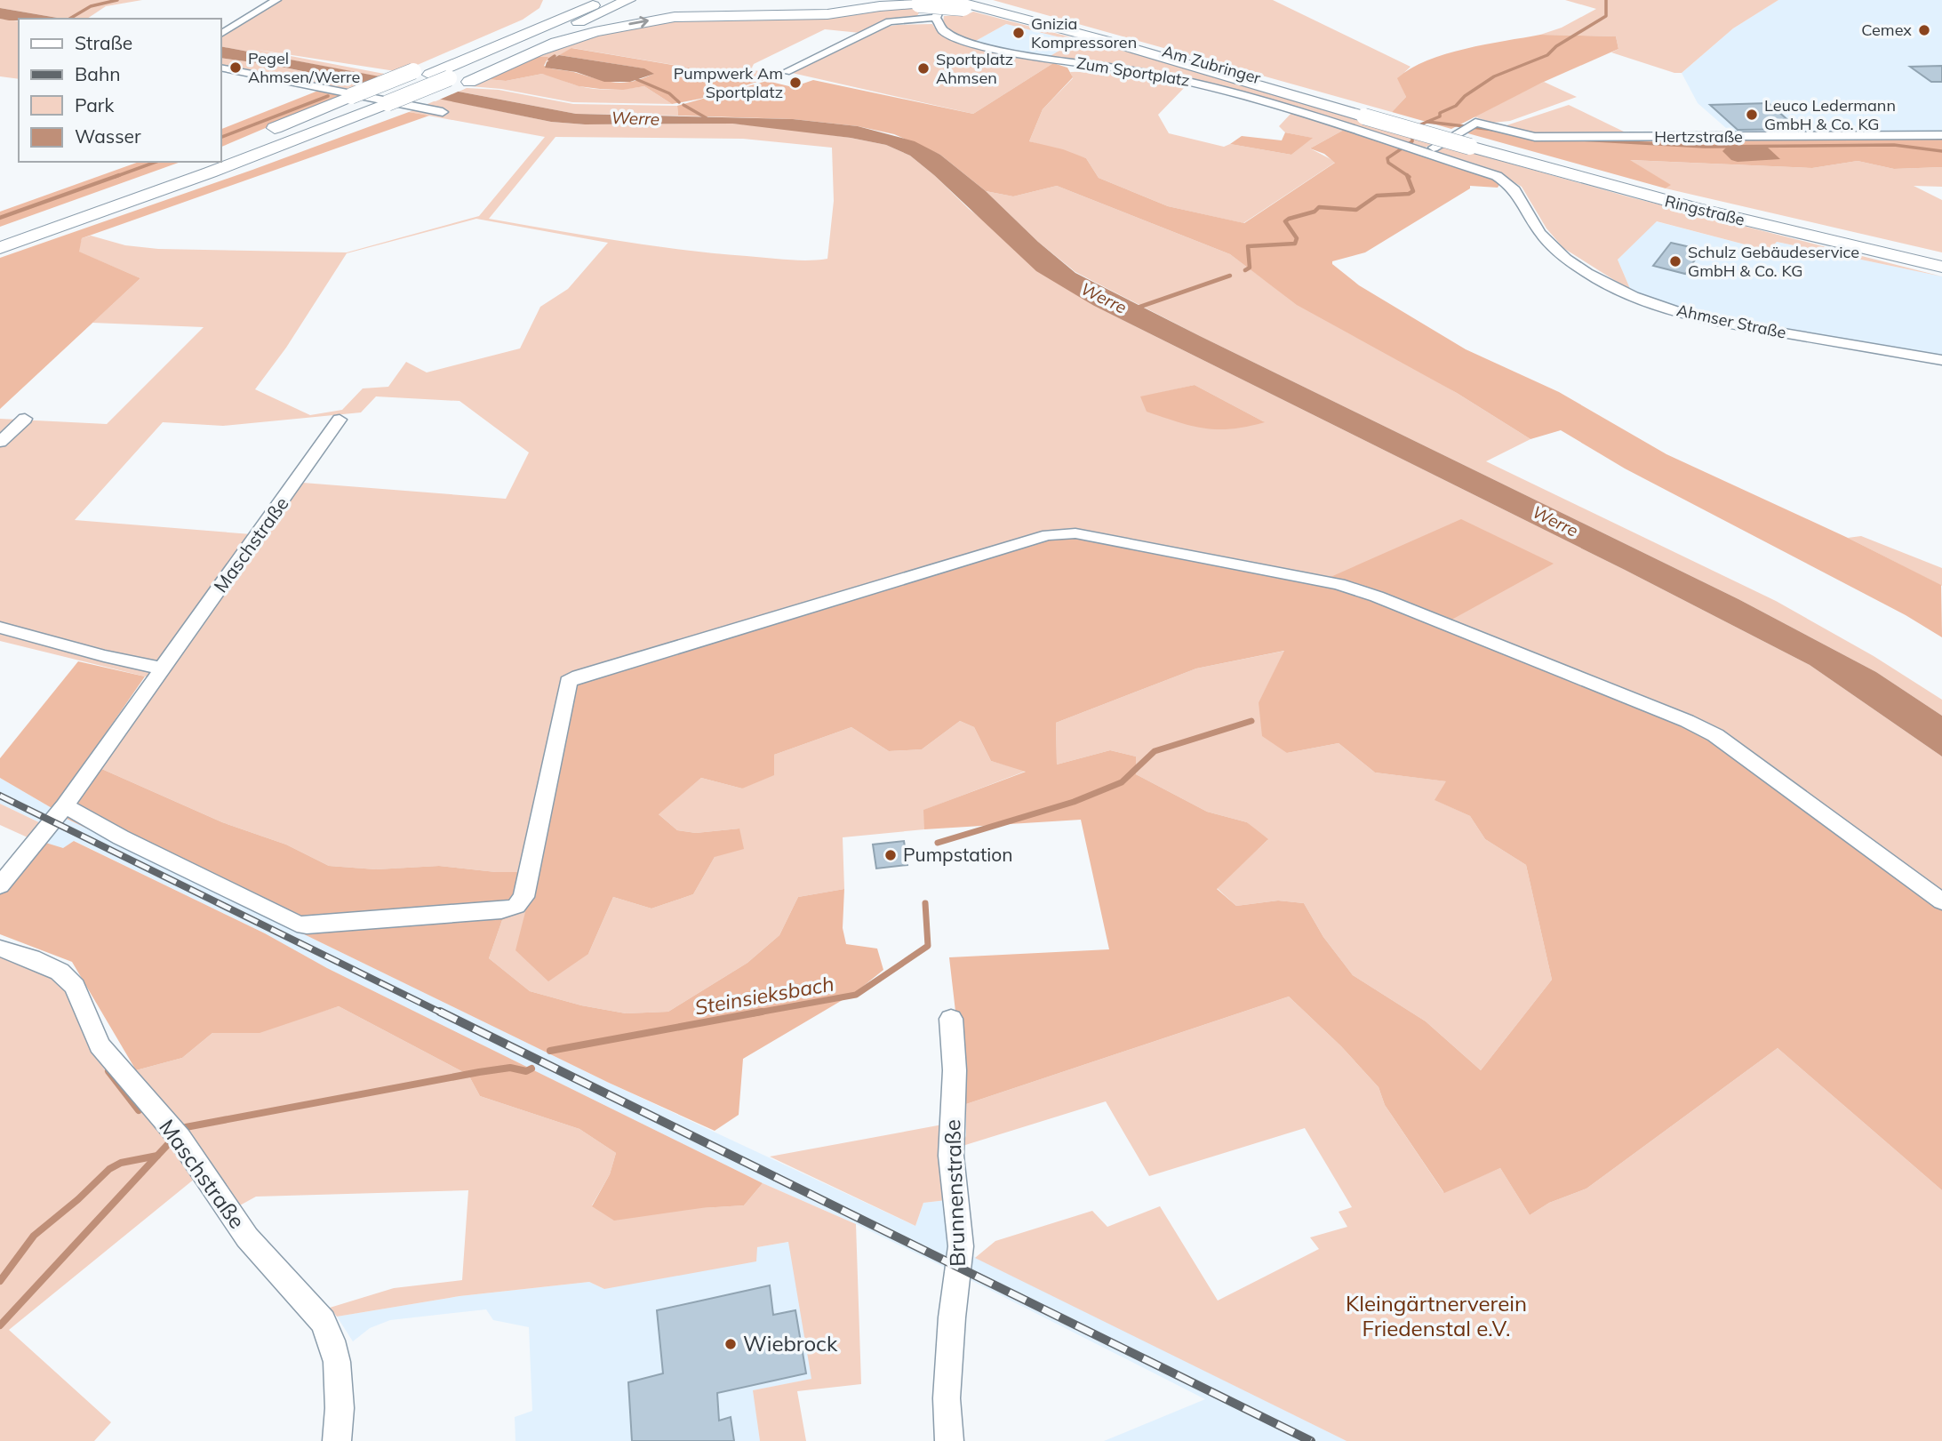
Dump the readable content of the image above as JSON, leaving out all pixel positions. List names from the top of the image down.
{
  "streets": {
    "highway": ["Am Zubringer", "Ringstraße"],
    "street": [
      "Zum Sportplatz",
      "Hertzstraße",
      "Ahmser Straße",
      "Maschstraße",
      "Brunnenstraße"
    ]
  },
  "crossings": [
    ["Am Zubringer", "Ringstraße"],
    ["Zum Sportplatz", "Ahmser Straße"],
    ["Hertzstraße", "Ahmser Straße"]
  ],
  "water": ["Werre", "Steinsieksbach"],
  "parks": ["Kleingärtnerverein Friedenstal e.V."],
  "places": [
    "Cemex",
    "Gnizia Kompressoren",
    "Pegel Ahmsen/Werre",
    "Sportplatz Ahmsen",
    "Pumpwerk Am Sportplatz",
    "Leuco Ledermann GmbH & Co. KG",
    "Schulz Gebäudeservice GmbH & Co. KG",
    "Pumpstation",
    "Wiebrock"
  ],
  "legend": [
    "Straße",
    "Bahn",
    "Park",
    "Wasser"
  ]
}
